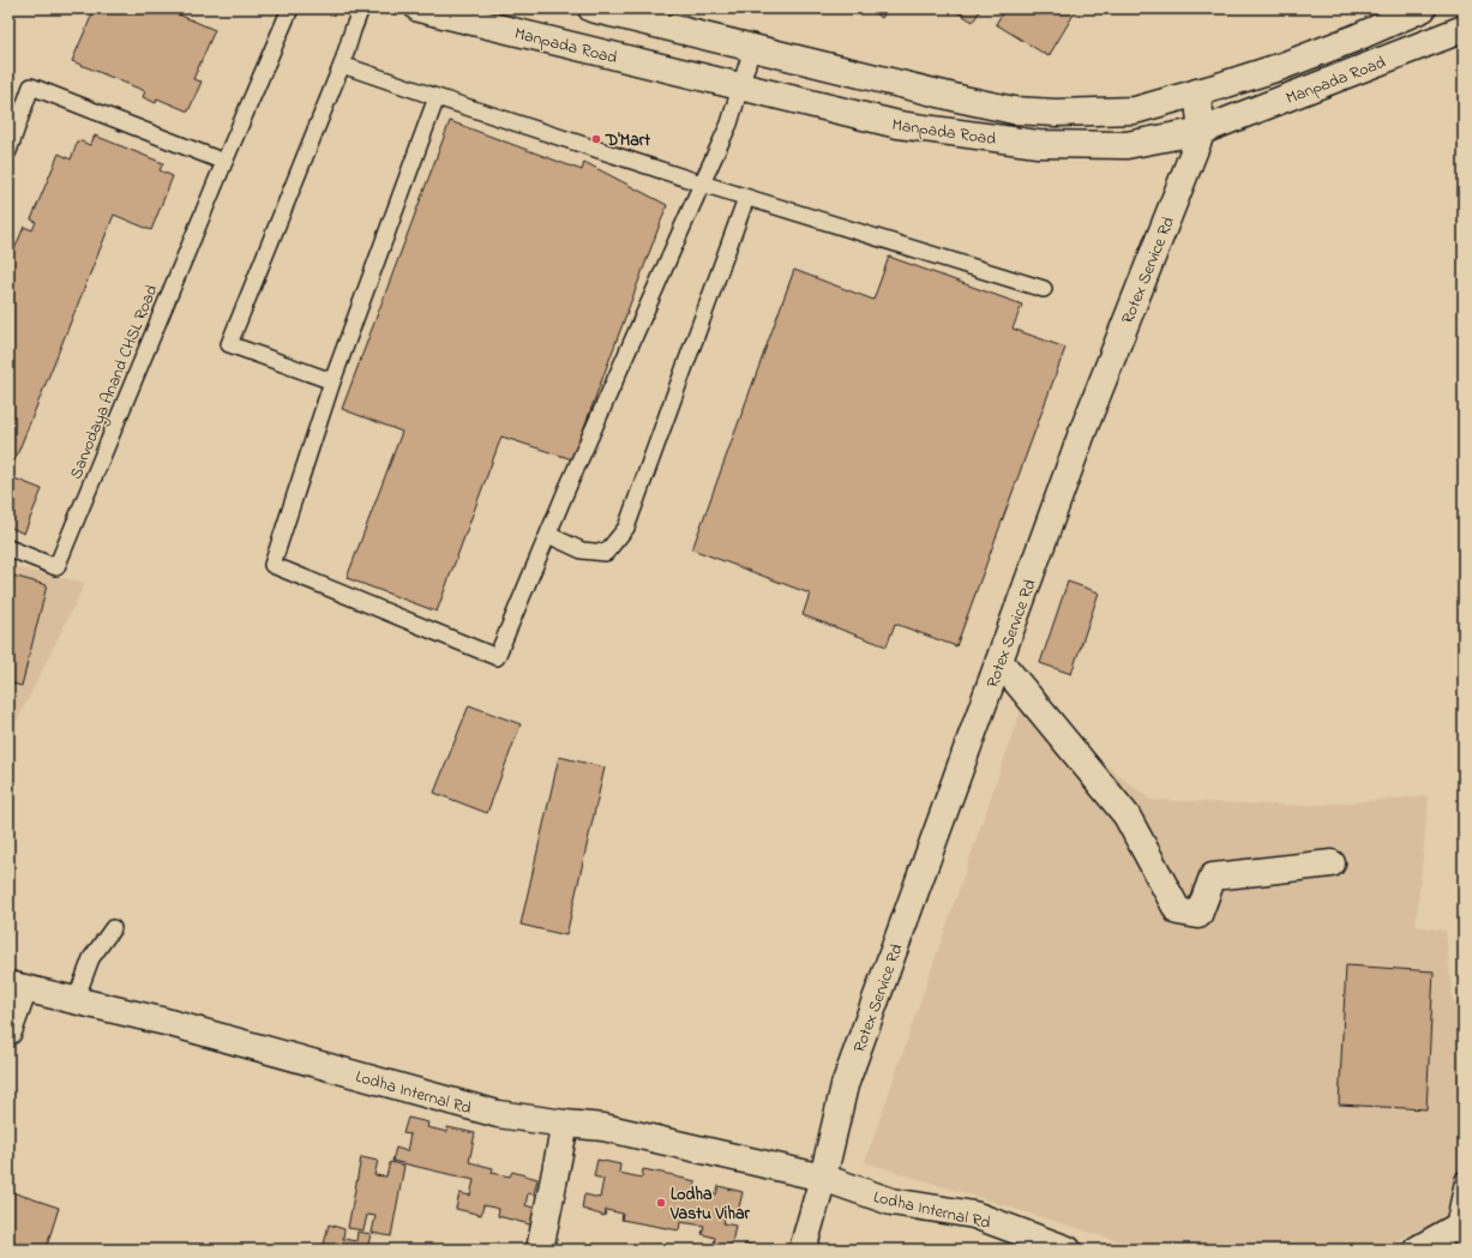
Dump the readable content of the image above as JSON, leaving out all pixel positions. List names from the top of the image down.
{
  "streets": {
    "street": ["Manpada Road", "Rotex Service Rd", "Lodha Internal Rd"],
    "lane": ["Sarvodaya Anand CHSL Road"]
  },
  "crossings": [
    ["Manpada Road", "Rotex Service Rd"],
    ["Rotex Service Rd", "Lodha Internal Rd"]
  ],
  "places": ["D'Mart", "Lodha Vastu Vihar"]
}
